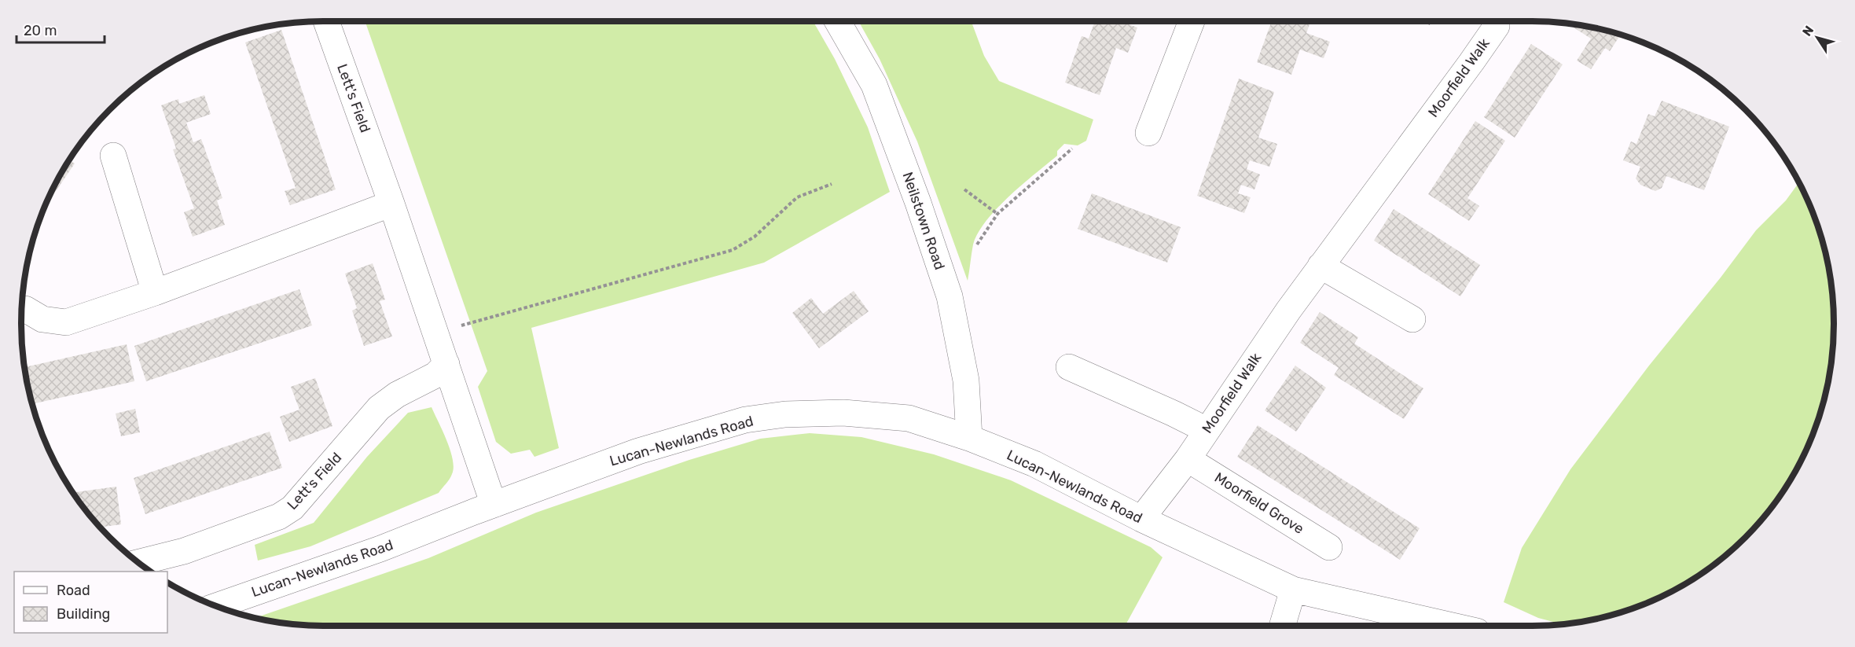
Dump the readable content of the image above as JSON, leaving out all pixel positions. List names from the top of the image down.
{
  "streets": {
    "street": [
      "Moorfield Walk",
      "Lett's Field",
      "Neilstown Road",
      "Lucan-Newlands Road",
      "Moorfield Grove"
    ]
  },
  "crossings": [
    ["Moorfield Walk", "Lucan-Newlands Road"],
    ["Moorfield Walk", "Moorfield Grove"],
    ["Lett's Field", "Lucan-Newlands Road"],
    ["Neilstown Road", "Lucan-Newlands Road"]
  ],
  "legend": ["Road", "Building"],
  "scale_bar": "20 m",
  "north": "top left"
}
